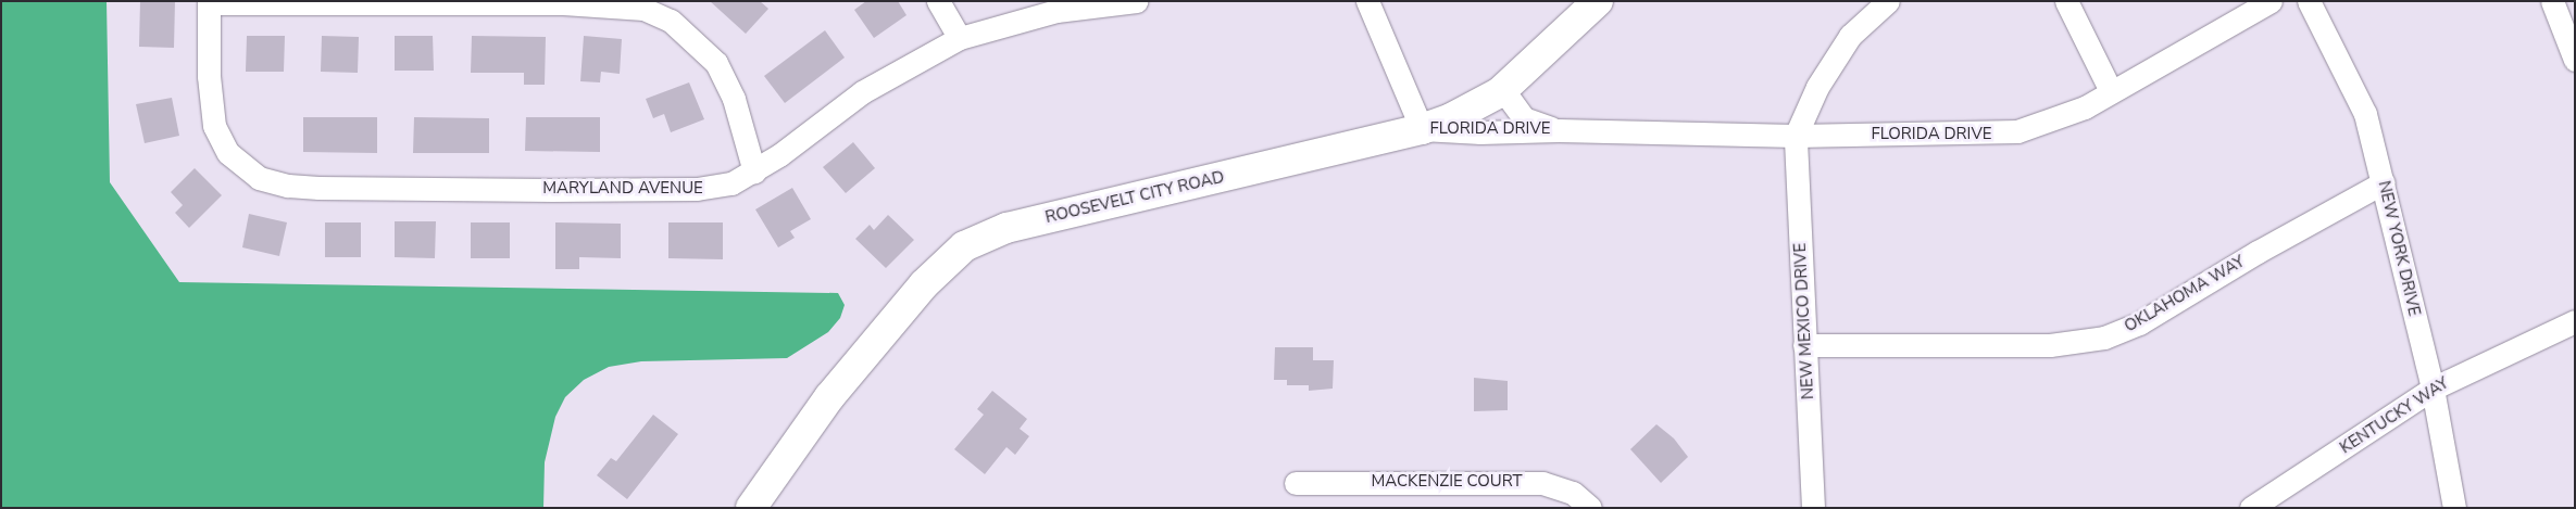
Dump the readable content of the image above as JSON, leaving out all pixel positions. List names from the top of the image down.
{
  "streets": {
    "street": [
      "FLORIDA DRIVE",
      "MARYLAND AVENUE",
      "ROOSEVELT CITY ROAD",
      "NEW YORK DRIVE",
      "OKLAHOMA WAY",
      "NEW MEXICO DRIVE",
      "KENTUCKY WAY",
      "MACKENZIE COURT"
    ]
  },
  "crossings": [
    ["FLORIDA DRIVE", "ROOSEVELT CITY ROAD"],
    ["FLORIDA DRIVE", "NEW MEXICO DRIVE"],
    ["NEW YORK DRIVE", "OKLAHOMA WAY"],
    ["NEW YORK DRIVE", "KENTUCKY WAY"],
    ["OKLAHOMA WAY", "NEW MEXICO DRIVE"]
  ]
}
